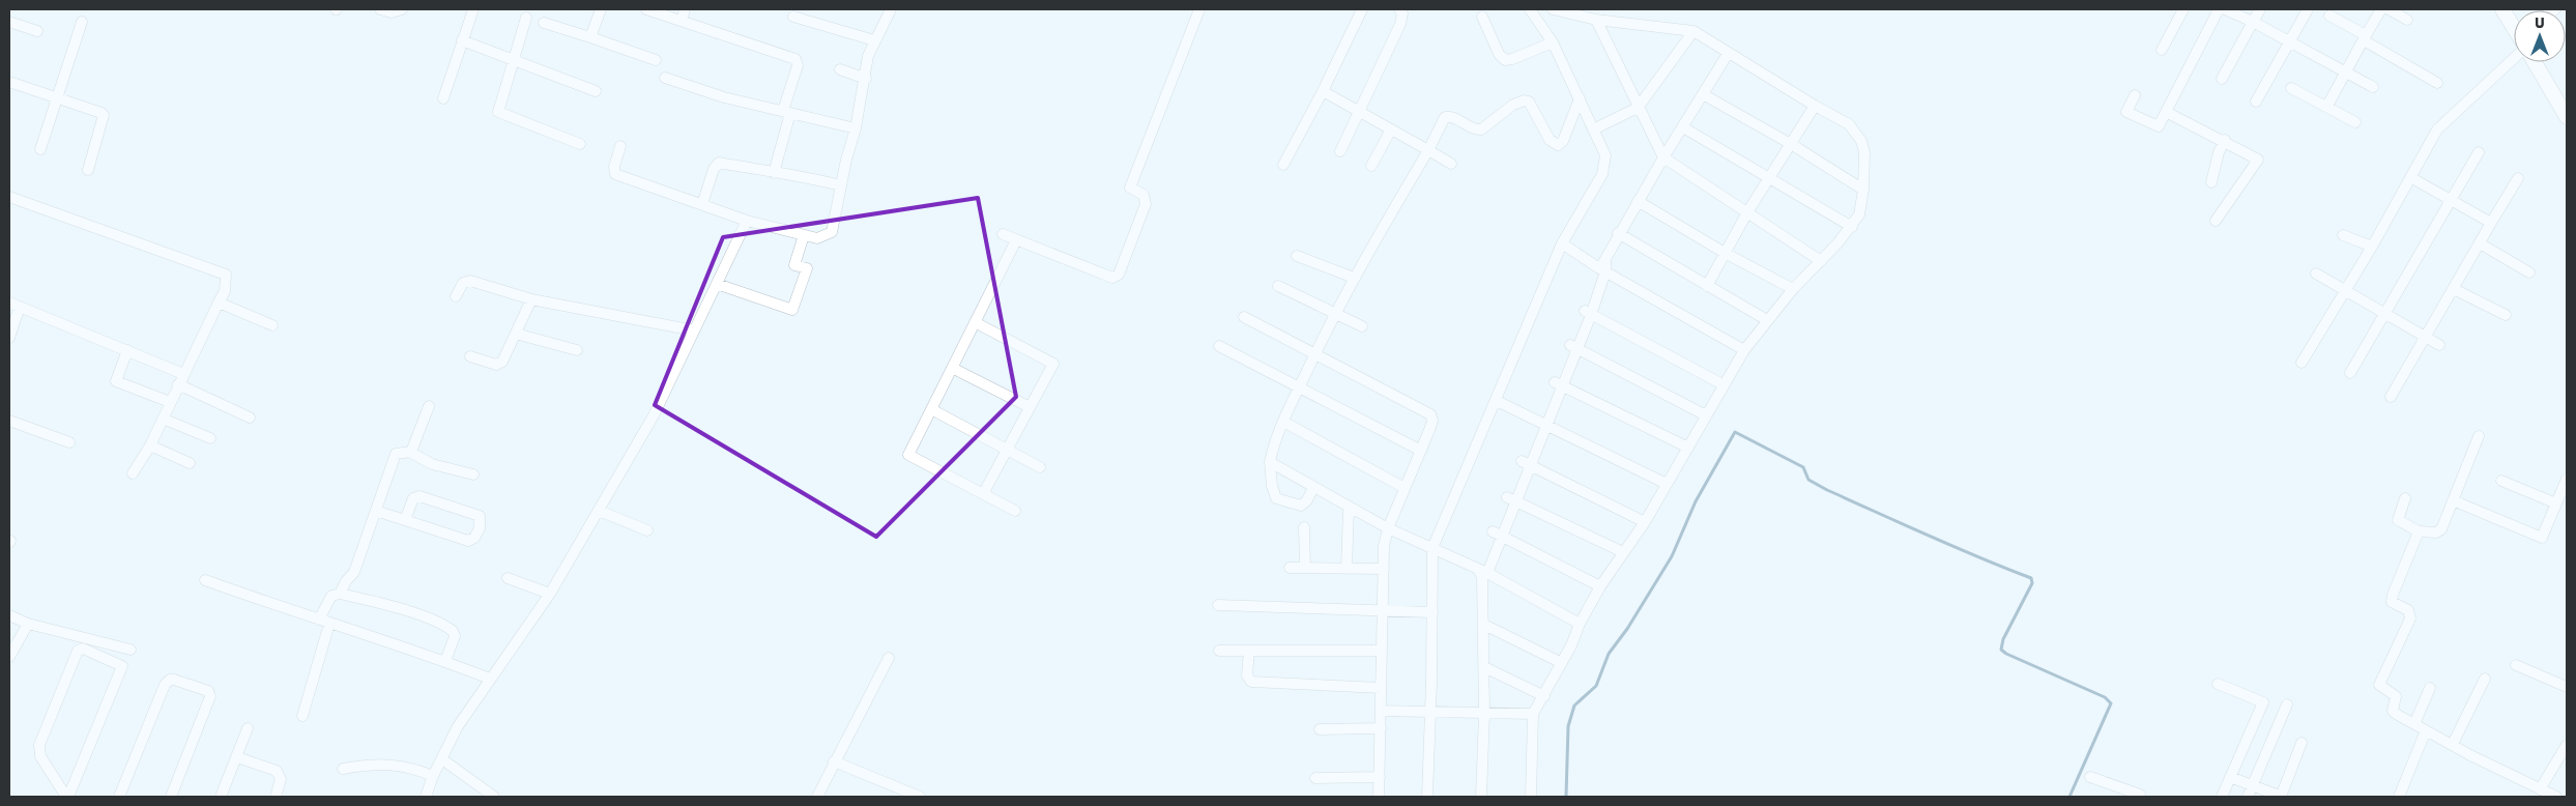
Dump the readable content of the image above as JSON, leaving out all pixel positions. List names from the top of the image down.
{
  "north": "top"
}
